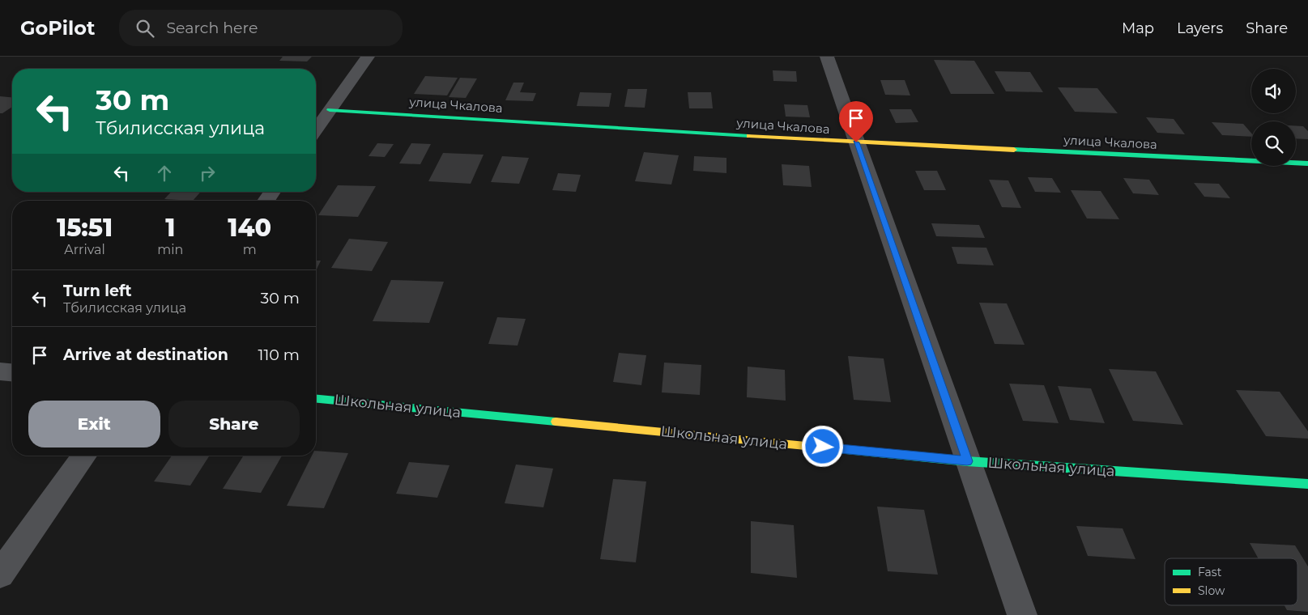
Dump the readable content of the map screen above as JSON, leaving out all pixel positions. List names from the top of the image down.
{
  "streets": {
    "street": ["улица Чкалова", "Школьная улица"]
  },
  "legend": ["Fast", "Slow"],
  "page": {
    "header": "GoPilot",
    "search": "Search here",
    "nav": ["Map", "Layers", "Share"],
    "turn": ["30 m", "Тбилисская улица"],
    "eta": [
      "15:51",
      "Arrival",
      "1",
      "min",
      "140",
      "m"
    ],
    "list": [
      {
        "name": "Turn left",
        "note": "Тбилисская улица",
        "value": "30 m"
      },
      {
        "name": "Arrive at destination",
        "value": "110 m"
      }
    ],
    "buttons": ["Exit", "Share"]
  }
}
